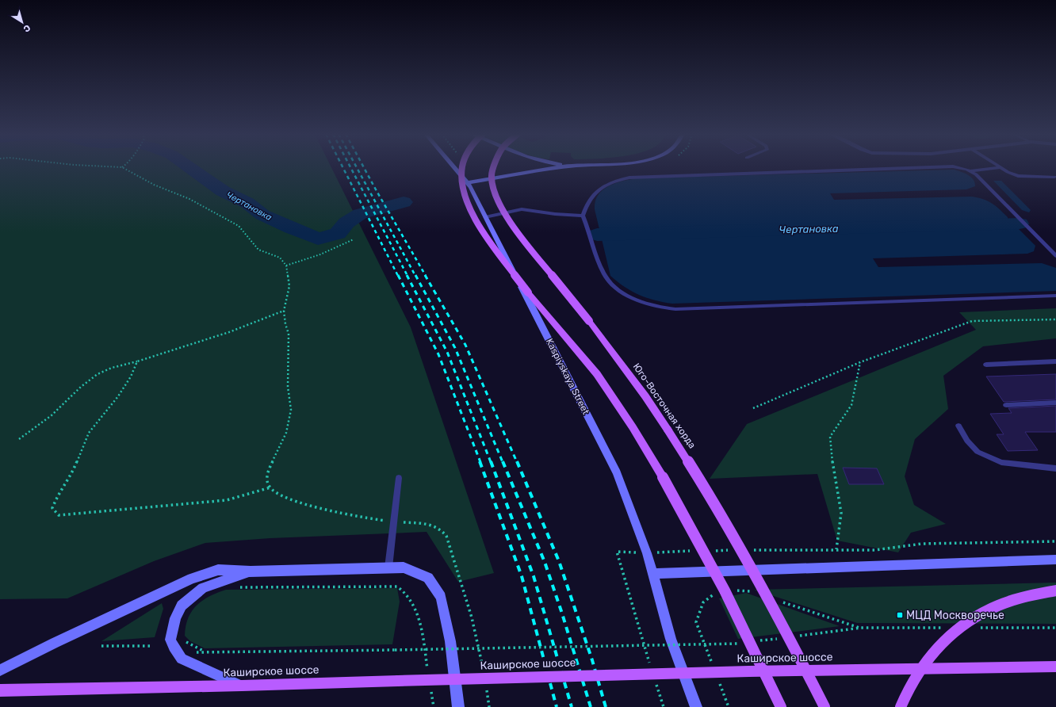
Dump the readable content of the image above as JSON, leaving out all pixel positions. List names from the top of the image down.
{
  "streets": {
    "main road": ["Kaspiyskaya Street", "Юго-Восточная хорда", "Каширское шоссе"]
  },
  "water": ["Чертановка"],
  "places": {
    "transit": ["МЦД Москворечье"]
  },
  "north": "bottom right"
}
